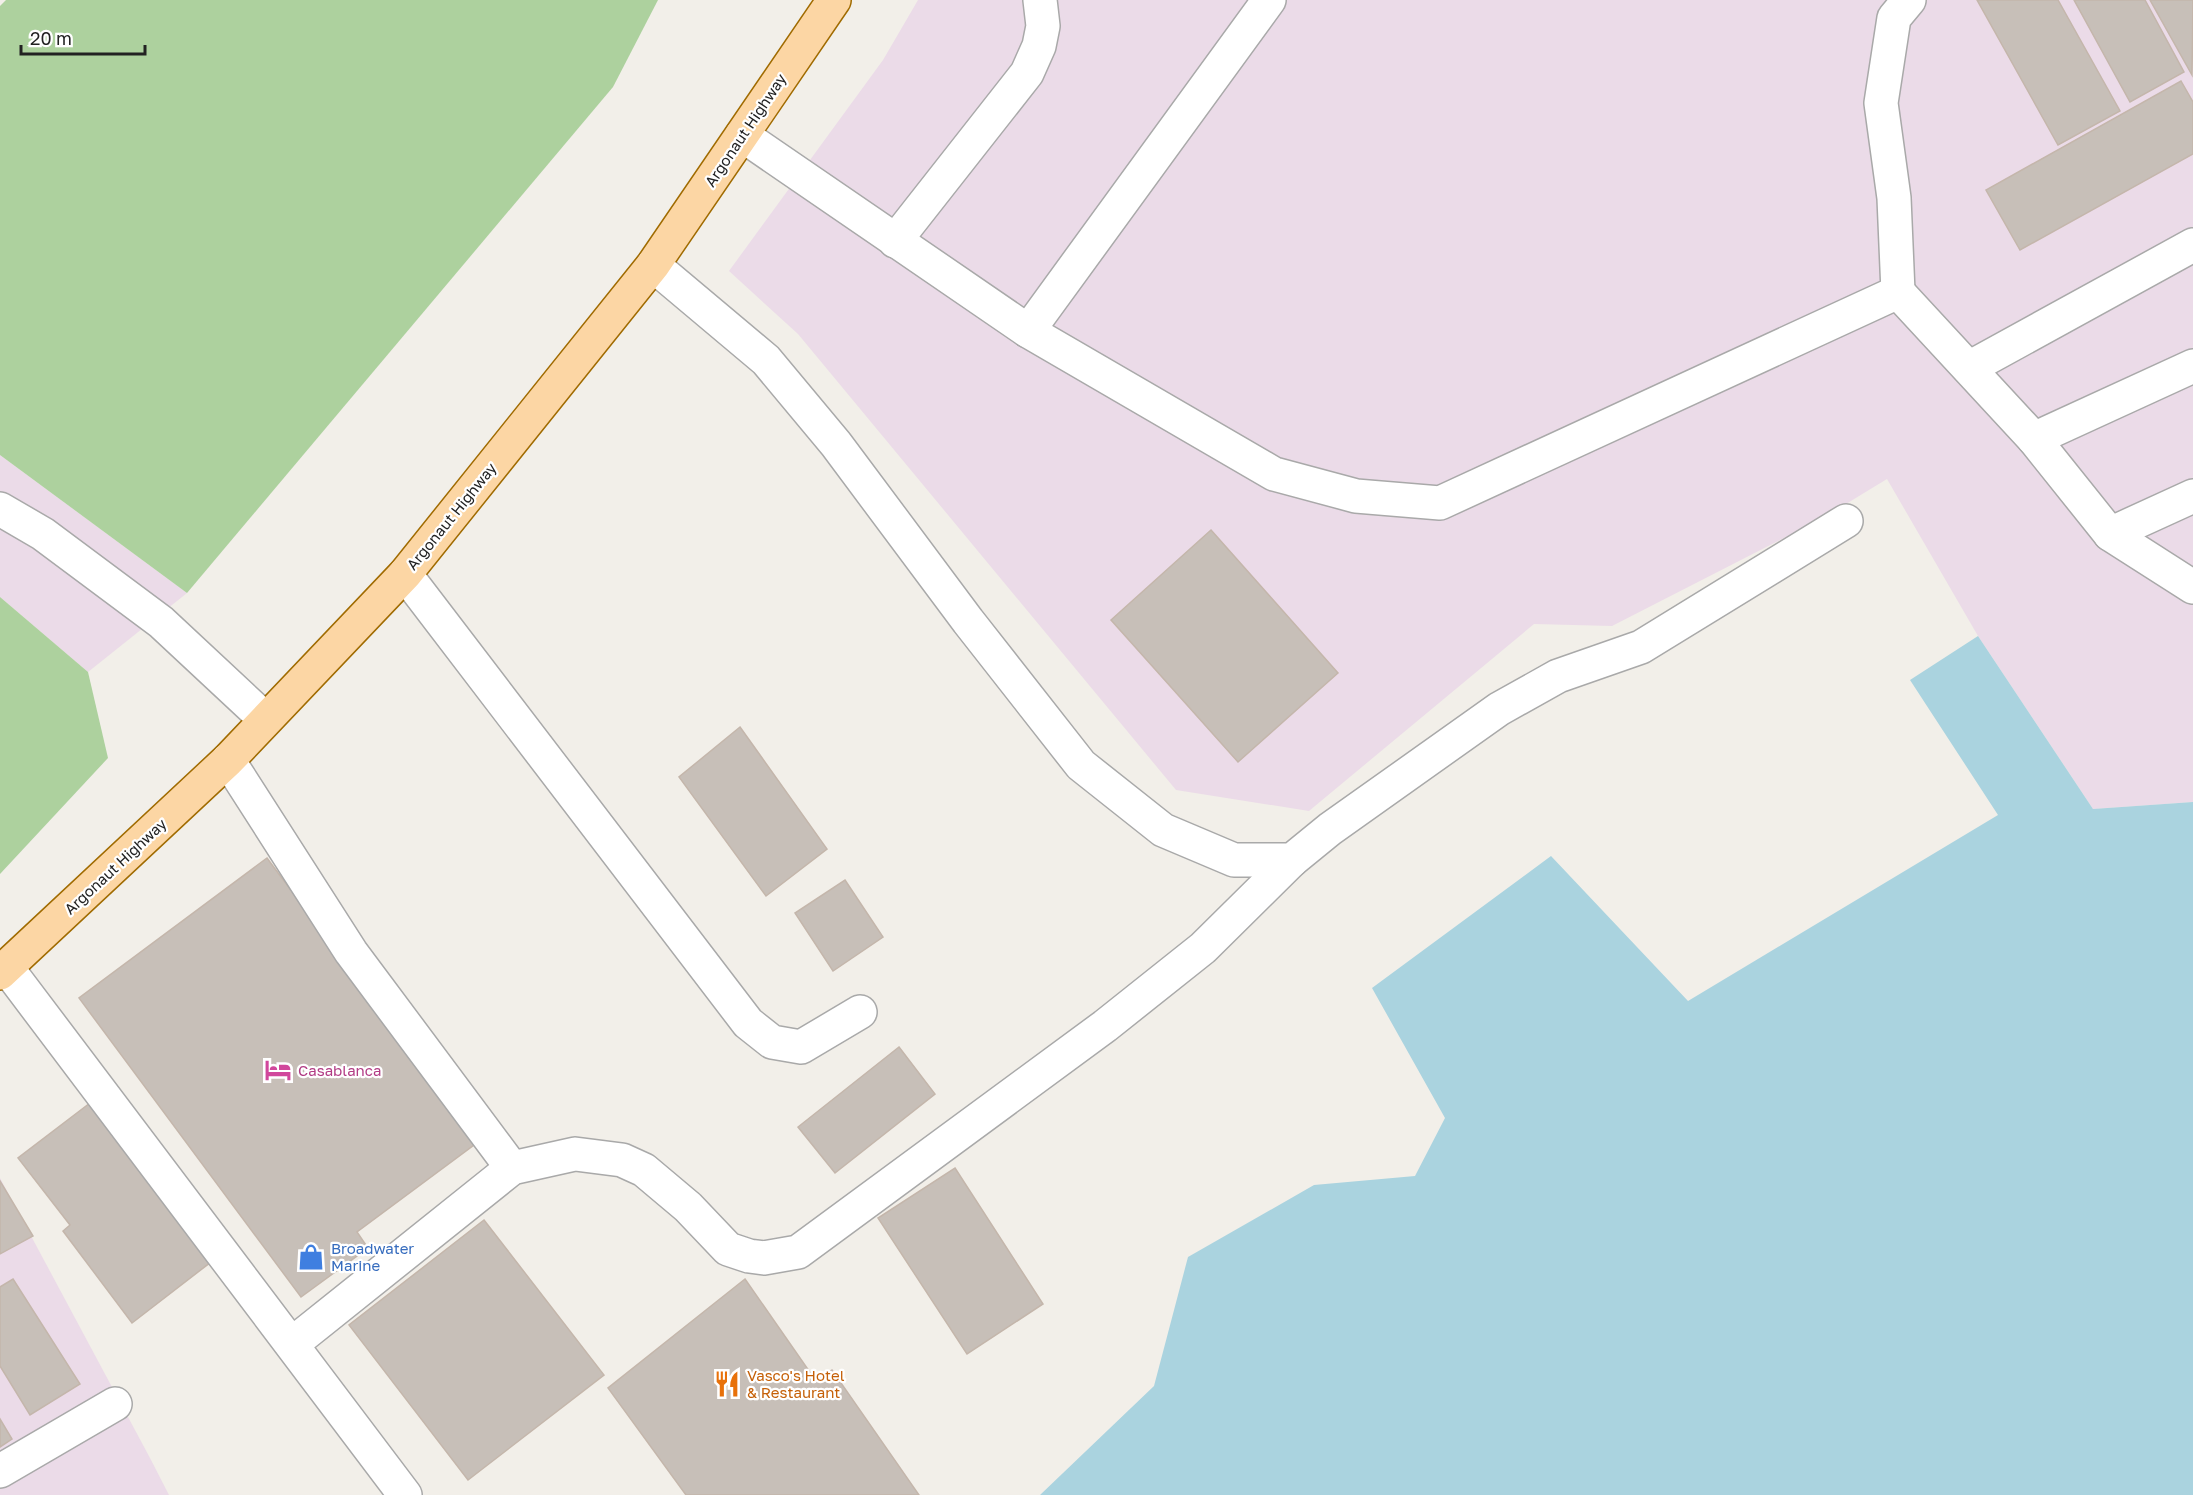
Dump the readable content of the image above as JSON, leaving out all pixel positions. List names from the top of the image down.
{
  "streets": {
    "main road": ["Argonaut Highway"]
  },
  "places": {
    "hotel": ["Casablanca"],
    "shop": ["Broadwater Marine"],
    "restaurant": ["Vasco's Hotel & Restaurant"]
  },
  "scale_bar": "20 m"
}
